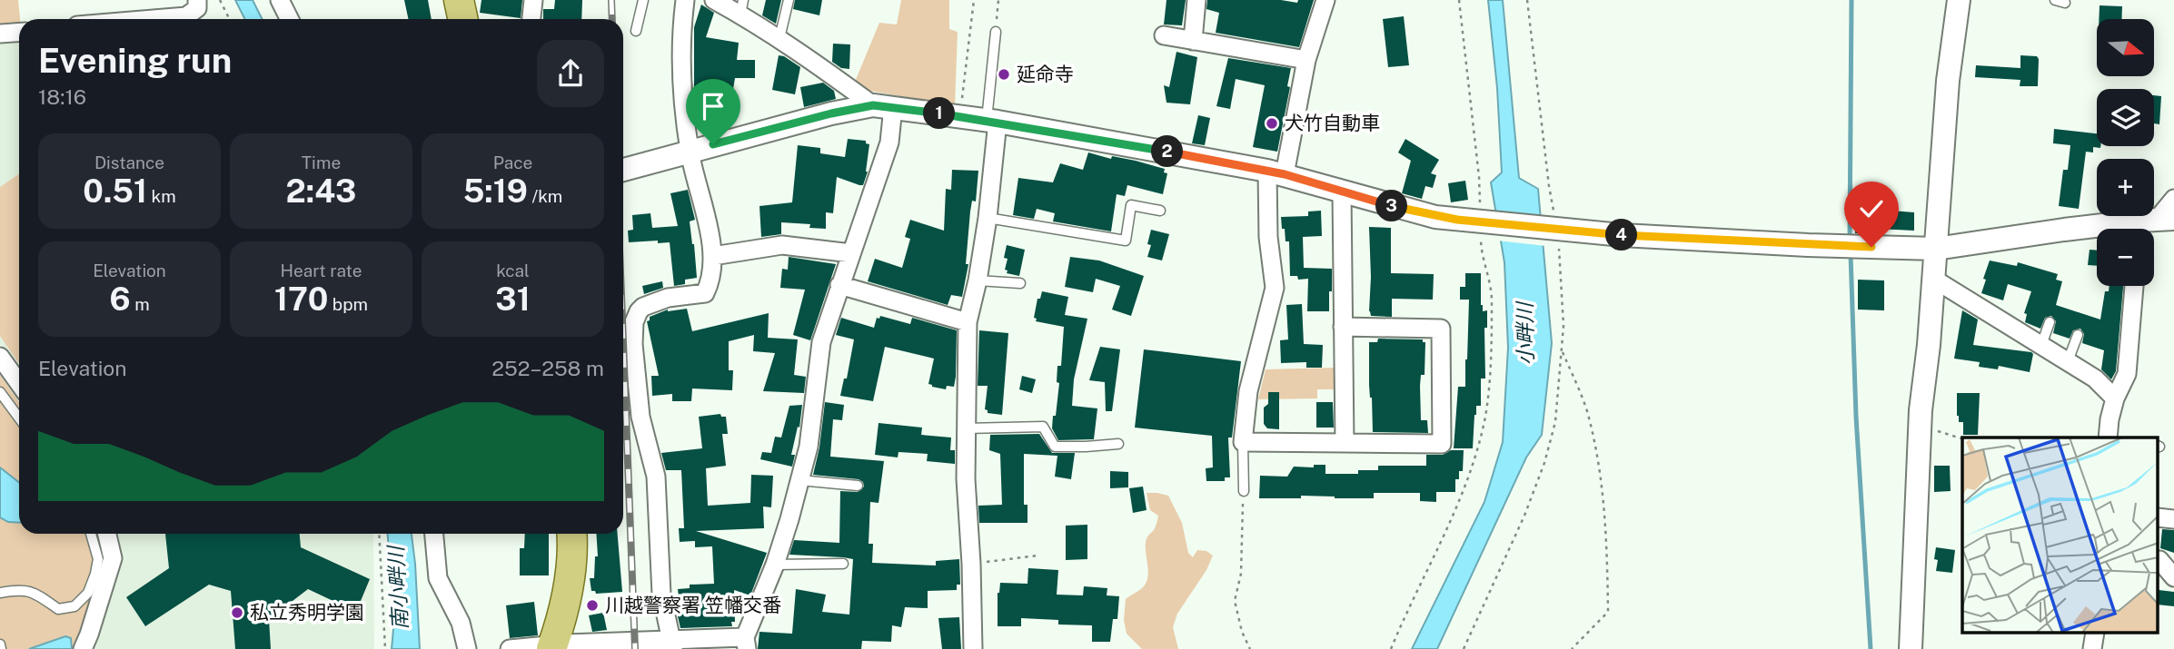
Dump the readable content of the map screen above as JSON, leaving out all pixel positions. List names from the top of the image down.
{
  "water": ["小畔川", "南小畔川"],
  "places": [
    "延命寺",
    "犬竹自動車",
    "川越警察署 笠幡交番",
    "私立秀明学園"
  ],
  "north": "right",
  "page": {
    "map_buttons": ["+", "−"],
    "heading": ["Evening run", "18:16"],
    "pins": [
      "1",
      "2",
      "3",
      "4"
    ],
    "stats": [
      ["Distance", "0.51 km"],
      ["Time", "2:43"],
      ["Pace", "5:19 /km"],
      ["Elevation", "6 m"],
      ["Heart rate", "170 bpm"],
      ["kcal", "31"]
    ],
    "chart": ["Elevation", "252–258 m"]
  }
}
